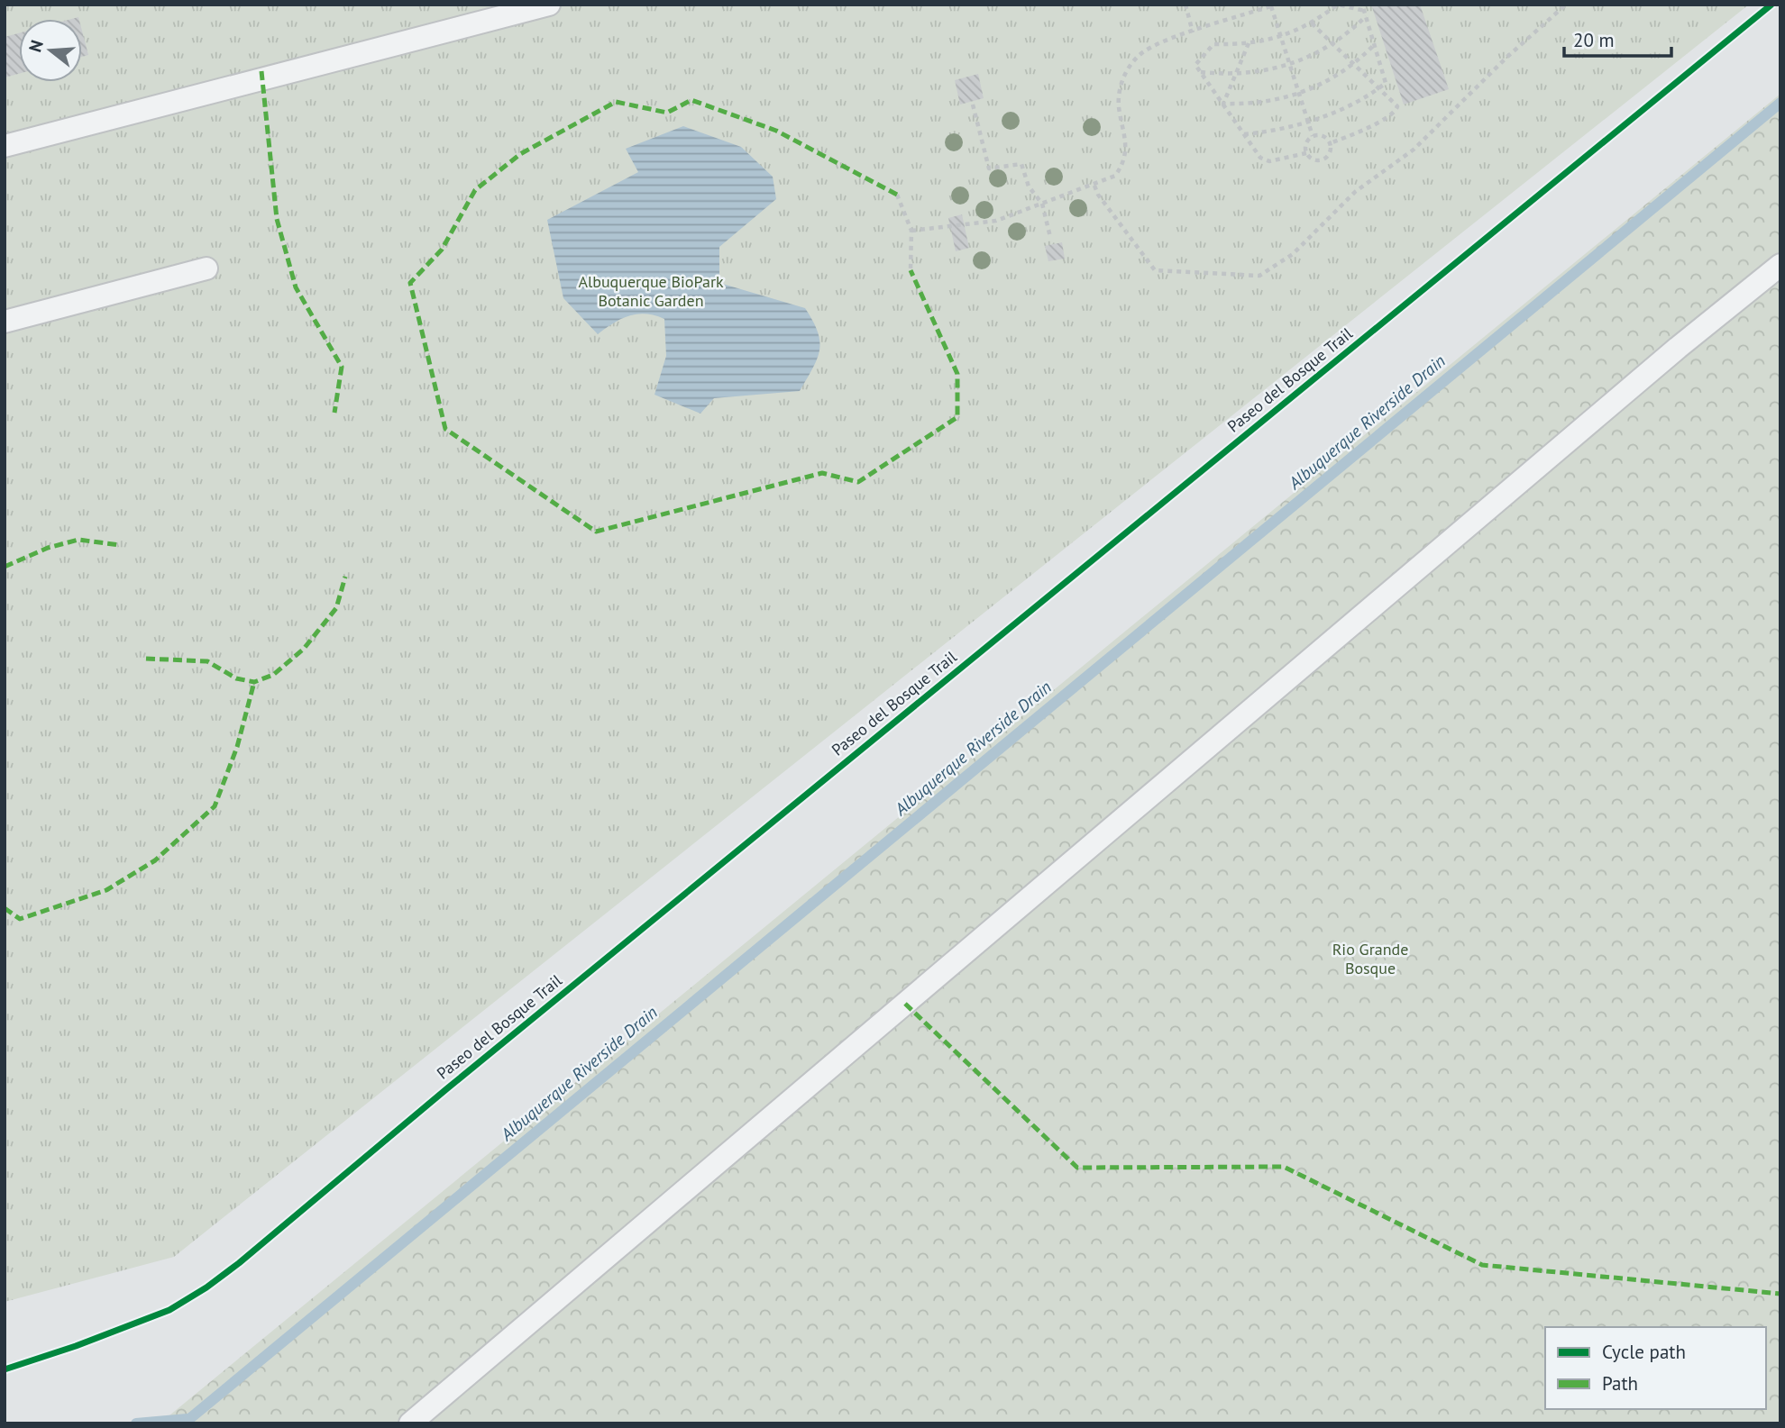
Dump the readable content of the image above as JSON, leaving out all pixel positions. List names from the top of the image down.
{
  "streets": {
    "cycle path": ["Paseo del Bosque Trail"]
  },
  "water": ["Albuquerque Riverside Drain"],
  "parks": ["Albuquerque BioPark Botanic Garden", "Rio Grande Bosque"],
  "legend": ["Cycle path", "Path"],
  "scale_bar": "20 m",
  "north": "left"
}
